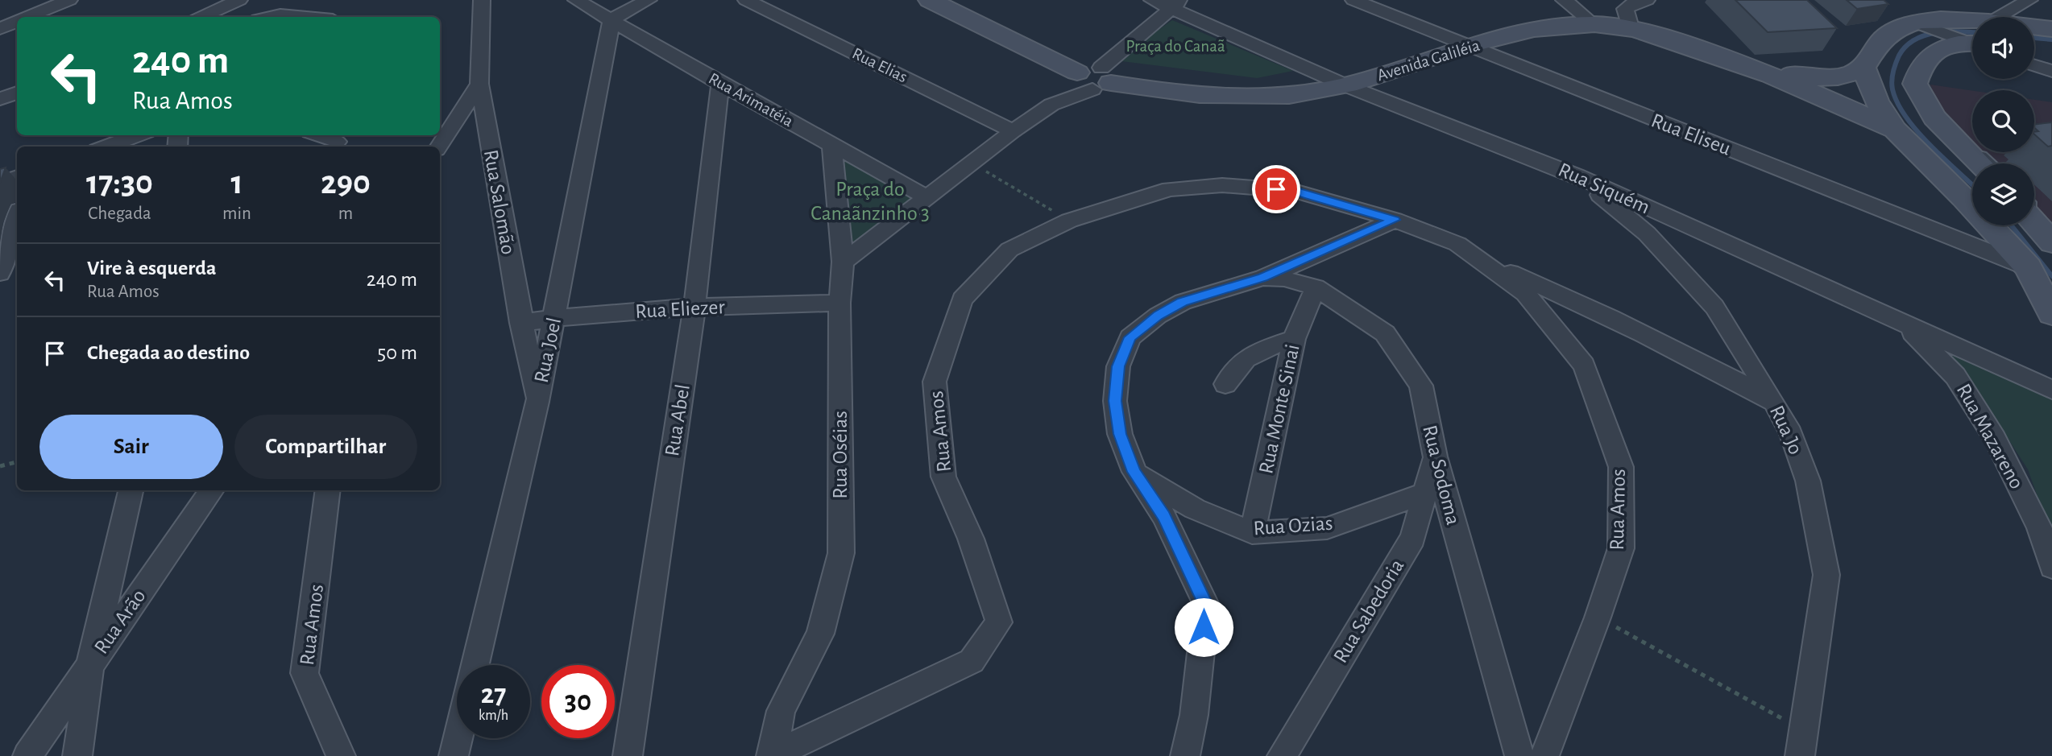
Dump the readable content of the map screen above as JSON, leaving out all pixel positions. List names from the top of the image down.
{
  "streets": {
    "main road": ["Avenida Galiléia"],
    "street": [
      "Rua Elias",
      "Rua Arimatéia",
      "Rua Eliseu",
      "Rua Siquém",
      "Rua Salomão",
      "Rua Eliezer",
      "Rua Joel",
      "Rua Monte Sinai",
      "Rua Abel",
      "Rua Jo",
      "Rua Amos",
      "Rua Mazareno",
      "Rua Oséias",
      "Rua Sodoma",
      "Rua Ozias",
      "Rua Sabedoria",
      "Rua Arão"
    ]
  },
  "crossings": [
    ["Avenida Galiléia", "Rua Eliseu"],
    ["Avenida Galiléia", "Rua Siquém"],
    ["Rua Arimatéia", "Rua Joel"],
    ["Rua Arimatéia", "Rua Abel"],
    ["Rua Arimatéia", "Rua Oséias"],
    ["Rua Siquém", "Rua Jo"],
    ["Rua Siquém", "Rua Mazareno"],
    ["Rua Salomão", "Rua Eliezer"],
    ["Rua Salomão", "Rua Joel"],
    ["Rua Eliezer", "Rua Joel"],
    ["Rua Eliezer", "Rua Abel"],
    ["Rua Eliezer", "Rua Oséias"],
    ["Rua Monte Sinai", "Rua Sodoma"],
    ["Rua Monte Sinai", "Rua Ozias"],
    ["Rua Jo", "Rua Amos"],
    ["Rua Amos", "Rua Oséias"],
    ["Rua Sodoma", "Rua Sabedoria"],
    ["Rua Ozias", "Rua Sabedoria"]
  ],
  "parks": ["Praça do Canaã", "Praça do Canaãnzinho 3"],
  "page": {
    "turn": ["240 m", "Rua Amos"],
    "eta": [
      "17:30",
      "Chegada",
      "1",
      "min",
      "290",
      "m"
    ],
    "list": [
      {
        "name": "Vire à esquerda",
        "note": "Rua Amos",
        "value": "240 m"
      },
      {
        "name": "Chegada ao destino",
        "value": "50 m"
      }
    ],
    "buttons": ["Sair", "Compartilhar"],
    "speed": "27 km/h",
    "limit": "30"
  }
}
